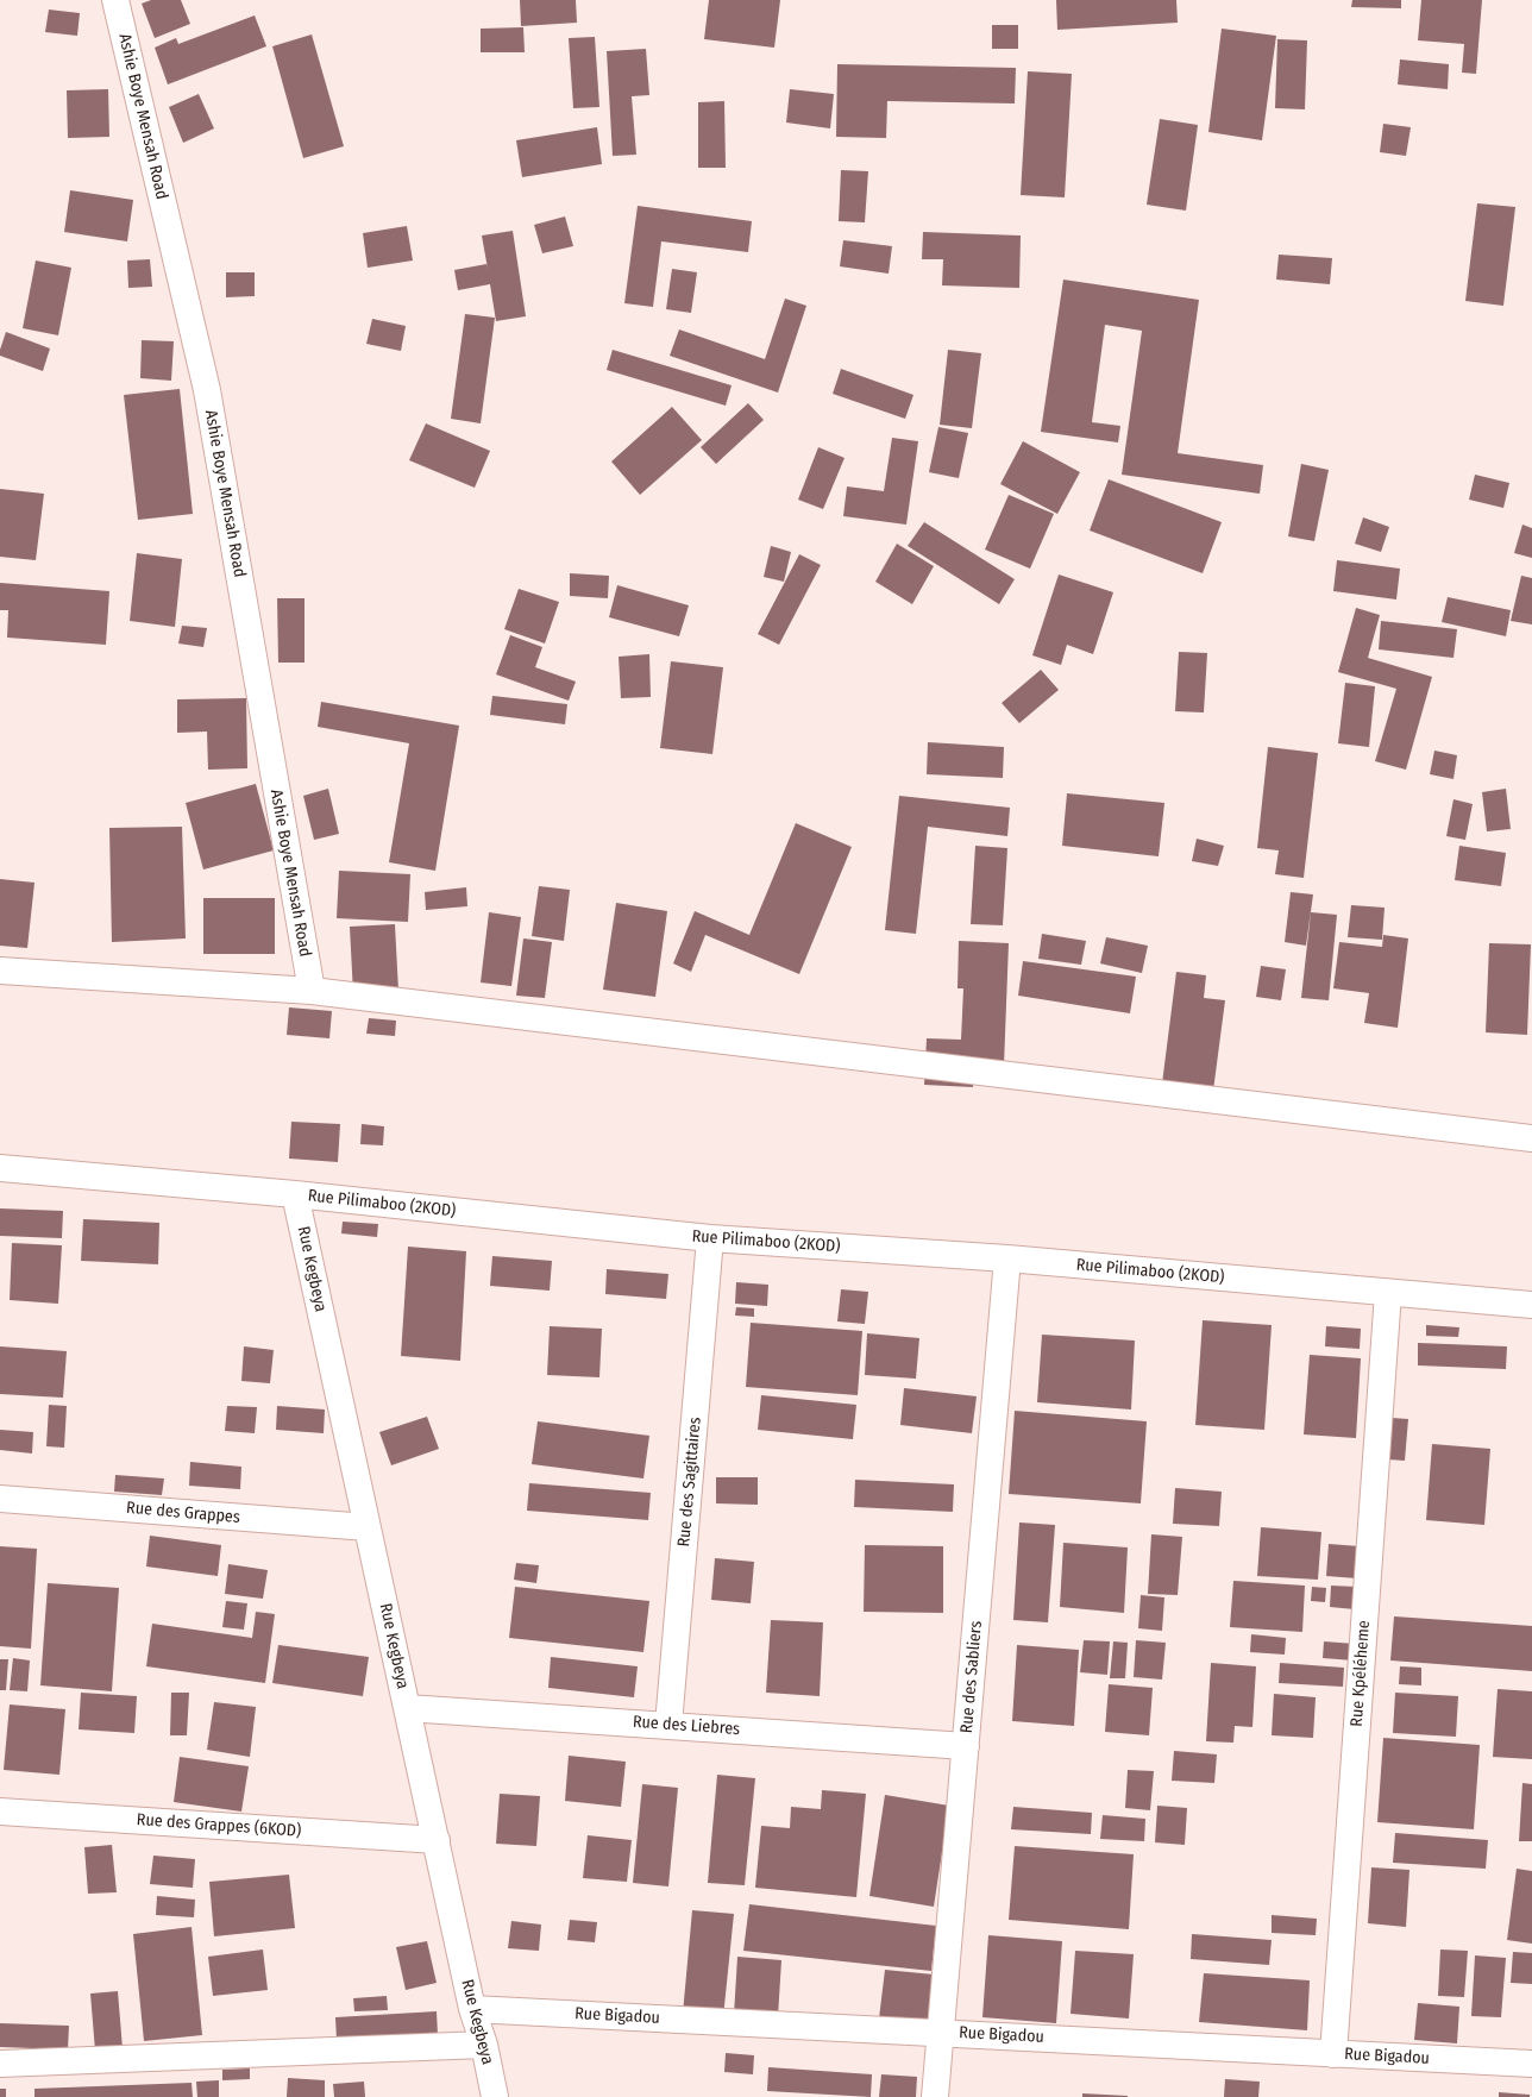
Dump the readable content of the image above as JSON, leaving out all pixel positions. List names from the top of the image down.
{
  "streets": {
    "street": [
      "Ashie Boye Mensah Road",
      "Rue Pilimaboo (2KOD)",
      "Rue Kegbeya",
      "Rue des Sagittaires",
      "Rue des Grappes",
      "Rue Kpéléheme",
      "Rue des Sabliers",
      "Rue des Liebres",
      "Rue des Grappes (6KOD)",
      "Rue Bigadou"
    ]
  },
  "crossings": [
    ["Rue Pilimaboo (2KOD)", "Rue Kegbeya"],
    ["Rue Pilimaboo (2KOD)", "Rue des Sagittaires"],
    ["Rue Pilimaboo (2KOD)", "Rue Kpéléheme"],
    ["Rue Pilimaboo (2KOD)", "Rue des Sabliers"],
    ["Rue Kegbeya", "Rue des Grappes"],
    ["Rue Kegbeya", "Rue des Liebres"],
    ["Rue Kegbeya", "Rue des Grappes (6KOD)"],
    ["Rue Kegbeya", "Rue Bigadou"],
    ["Rue des Sagittaires", "Rue des Liebres"],
    ["Rue Kpéléheme", "Rue Bigadou"],
    ["Rue des Sabliers", "Rue des Liebres"],
    ["Rue des Sabliers", "Rue Bigadou"]
  ]
}
